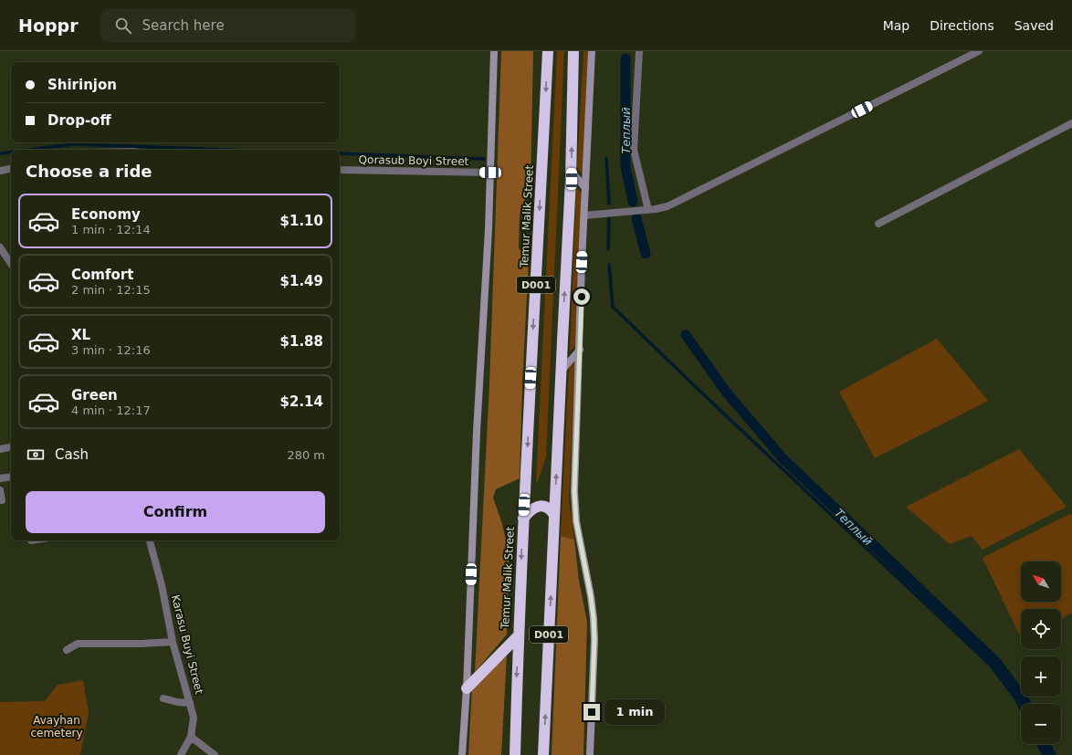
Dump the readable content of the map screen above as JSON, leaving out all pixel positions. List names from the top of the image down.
{
  "streets": {
    "highway": ["Temur Malik Street", "D001"],
    "street": ["Qorasub Boyi Street", "Karasu Buyi Street"]
  },
  "water": ["Теплый"],
  "parks": ["Avayhan cemetery"],
  "north": "top left",
  "page": {
    "header": "Hoppr",
    "search": "Search here",
    "nav": ["Map", "Directions", "Saved"],
    "banner": ["Shirinjon", "Drop-off"],
    "heading": "Choose a ride",
    "list": [
      {
        "name": "Economy",
        "note": "1 min · 12:14",
        "value": "$1.10"
      },
      {
        "name": "Comfort",
        "note": "2 min · 12:15",
        "value": "$1.49"
      },
      {
        "name": "XL",
        "note": "3 min · 12:16",
        "value": "$1.88"
      },
      {
        "name": "Green",
        "note": "4 min · 12:17",
        "value": "$2.14"
      }
    ],
    "pay": ["Cash", "280 m"],
    "buttons": "Confirm",
    "map_buttons": ["+", "−"],
    "bubble": "1 min"
  }
}
